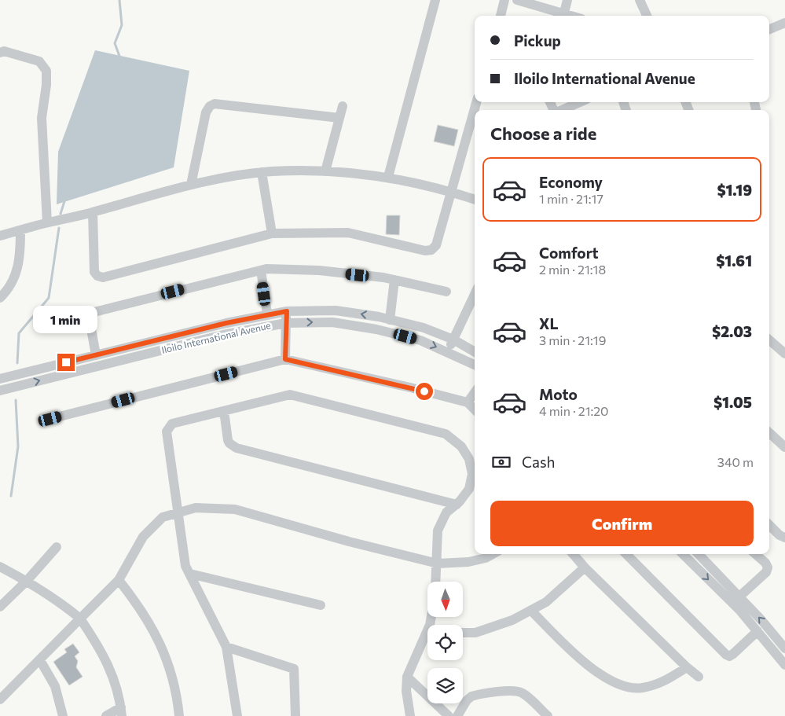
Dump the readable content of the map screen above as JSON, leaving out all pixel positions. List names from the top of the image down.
{
  "streets": {
    "street": ["Iloilo International Avenue"]
  },
  "north": "bottom",
  "page": {
    "banner": ["Pickup", "Iloilo International Avenue"],
    "heading": "Choose a ride",
    "list": [
      {
        "name": "Economy",
        "note": "1 min · 21:17",
        "value": "$1.19"
      },
      {
        "name": "Comfort",
        "note": "2 min · 21:18",
        "value": "$1.61"
      },
      {
        "name": "XL",
        "note": "3 min · 21:19",
        "value": "$2.03"
      },
      {
        "name": "Moto",
        "note": "4 min · 21:20",
        "value": "$1.05"
      }
    ],
    "bubble": "1 min",
    "pay": ["Cash", "340 m"],
    "buttons": "Confirm"
  }
}
